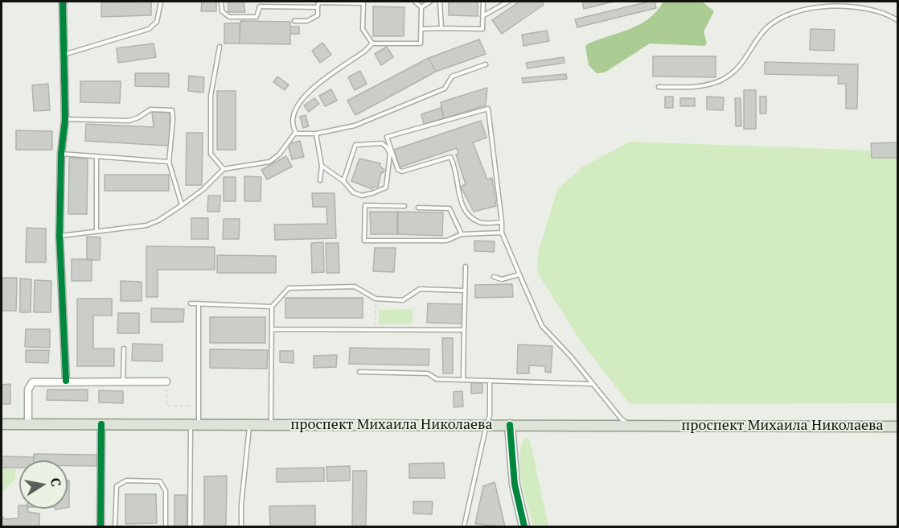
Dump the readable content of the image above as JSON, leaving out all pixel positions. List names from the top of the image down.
{
  "streets": {
    "main road": ["проспект Михаила Николаева"]
  },
  "north": "right"
}
